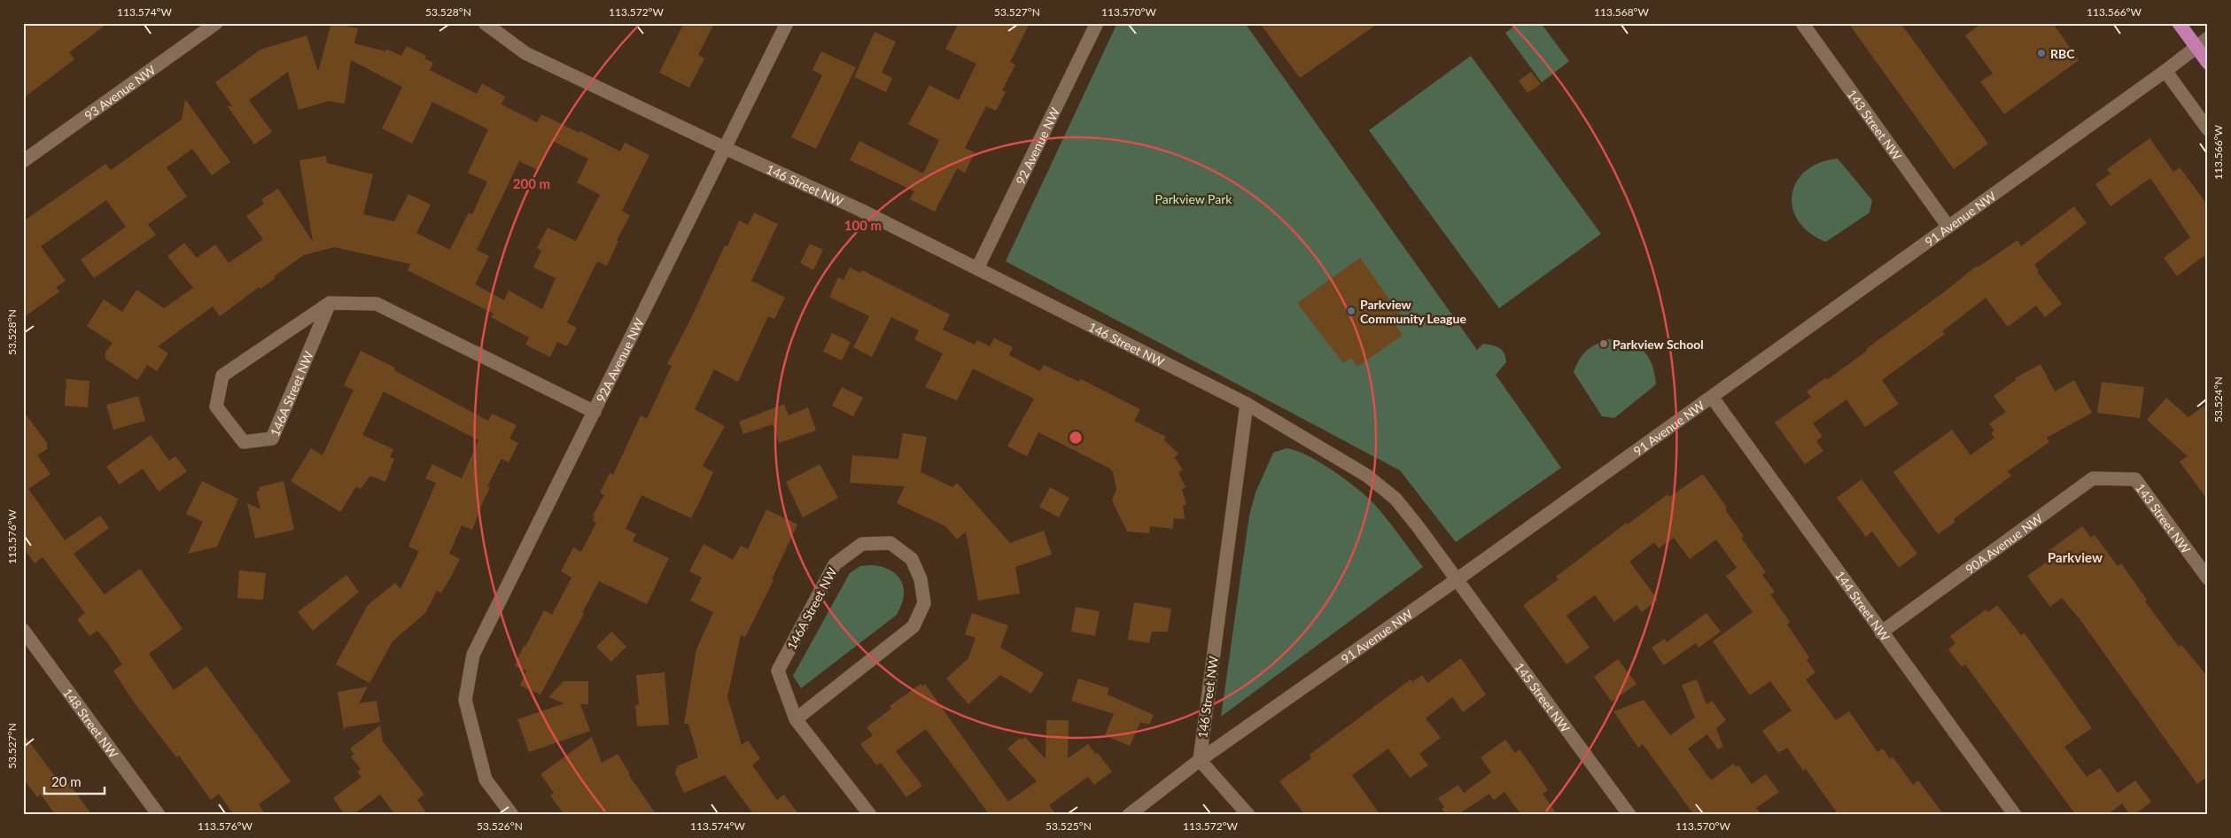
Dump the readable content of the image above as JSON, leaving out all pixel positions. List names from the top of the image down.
{
  "streets": {
    "street": [
      "93 Avenue NW",
      "143 Street NW",
      "92 Avenue NW",
      "146 Street NW",
      "91 Avenue NW",
      "92A Avenue NW",
      "146A Street NW",
      "90A Avenue NW",
      "144 Street NW",
      "145 Street NW",
      "148 Street NW"
    ]
  },
  "crossings": [
    ["143 Street NW", "91 Avenue NW"],
    ["143 Street NW", "90A Avenue NW"],
    ["92 Avenue NW", "146 Street NW"],
    ["146 Street NW", "91 Avenue NW"],
    ["146 Street NW", "92A Avenue NW"],
    ["146 Street NW", "145 Street NW"],
    ["91 Avenue NW", "144 Street NW"],
    ["91 Avenue NW", "145 Street NW"],
    ["90A Avenue NW", "144 Street NW"]
  ],
  "districts": ["Parkview"],
  "parks": ["Parkview Park"],
  "places": ["RBC", "Parkview Community League", "Parkview School"],
  "scale_bar": "20 m",
  "coordinates": [
    "113.574°W",
    "53.528°N",
    "113.572°W",
    "53.527°N",
    "113.570°W",
    "113.568°W",
    "113.566°W",
    "53.524°N",
    "113.576°W",
    "53.526°N",
    "53.525°N"
  ],
  "rings": ["200 m", "100 m"]
}
